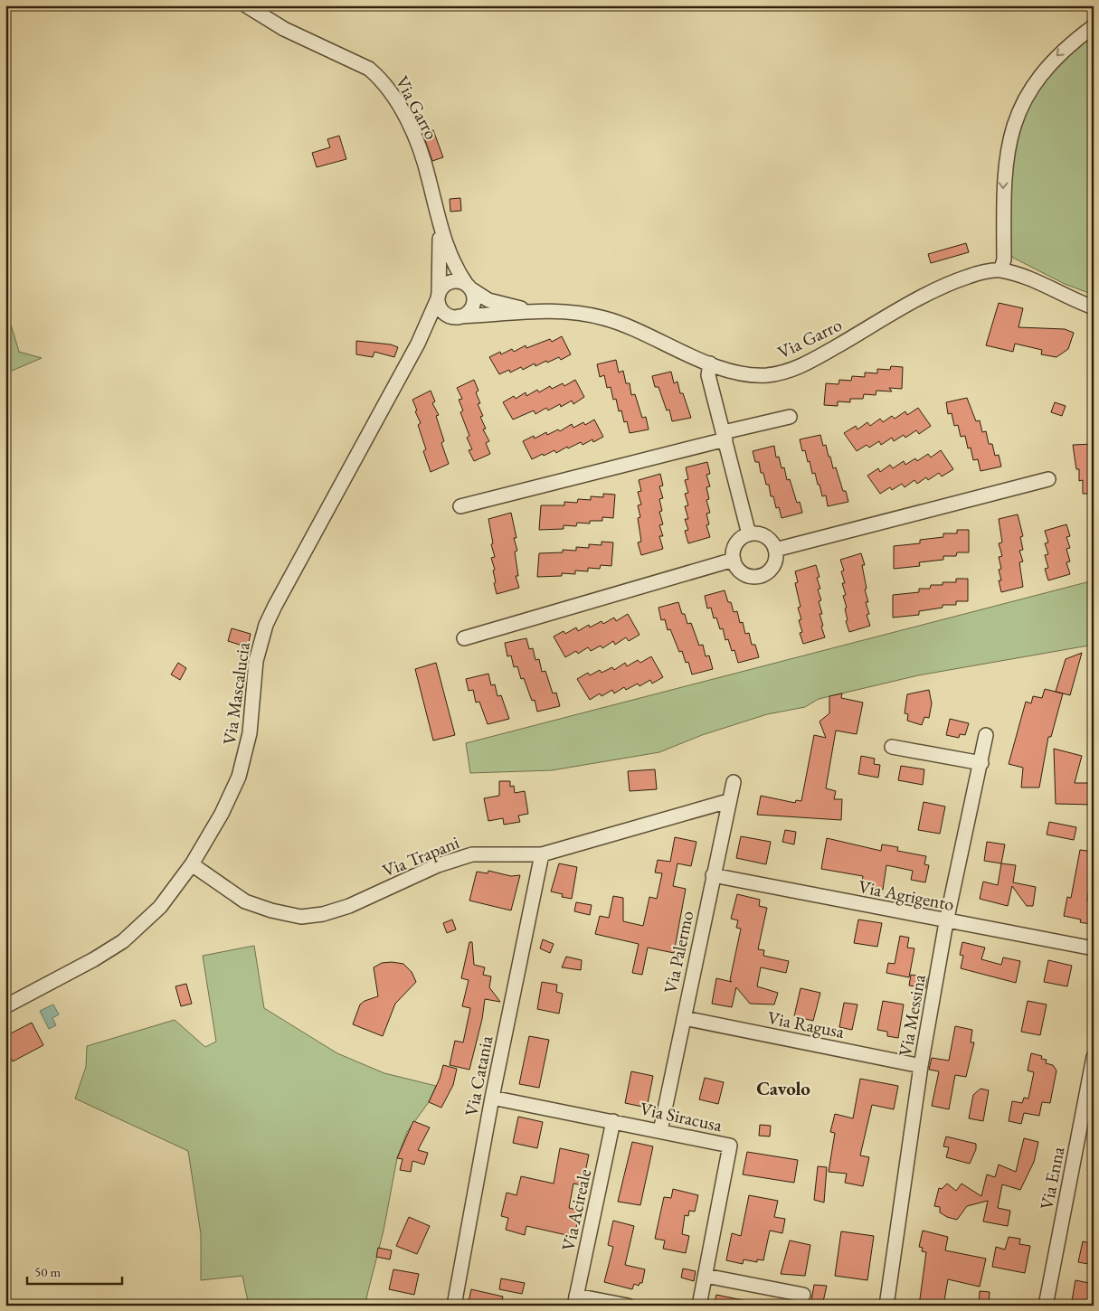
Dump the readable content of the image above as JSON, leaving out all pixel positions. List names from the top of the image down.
{
  "streets": {
    "street": [
      "Via Garro",
      "Via Mascalucia",
      "Via Trapani",
      "Via Agrigento",
      "Via Palermo",
      "Via Messina",
      "Via Ragusa",
      "Via Catania",
      "Via Siracusa",
      "Via Enna",
      "Via Acireale"
    ]
  },
  "crossings": [
    ["Via Mascalucia", "Via Trapani"],
    ["Via Trapani", "Via Palermo"],
    ["Via Trapani", "Via Catania"],
    ["Via Agrigento", "Via Palermo"],
    ["Via Agrigento", "Via Messina"],
    ["Via Palermo", "Via Ragusa"],
    ["Via Palermo", "Via Siracusa"],
    ["Via Messina", "Via Ragusa"],
    ["Via Catania", "Via Siracusa"],
    ["Via Siracusa", "Via Acireale"]
  ],
  "districts": ["Cavolo"],
  "scale_bar": "50 m"
}
